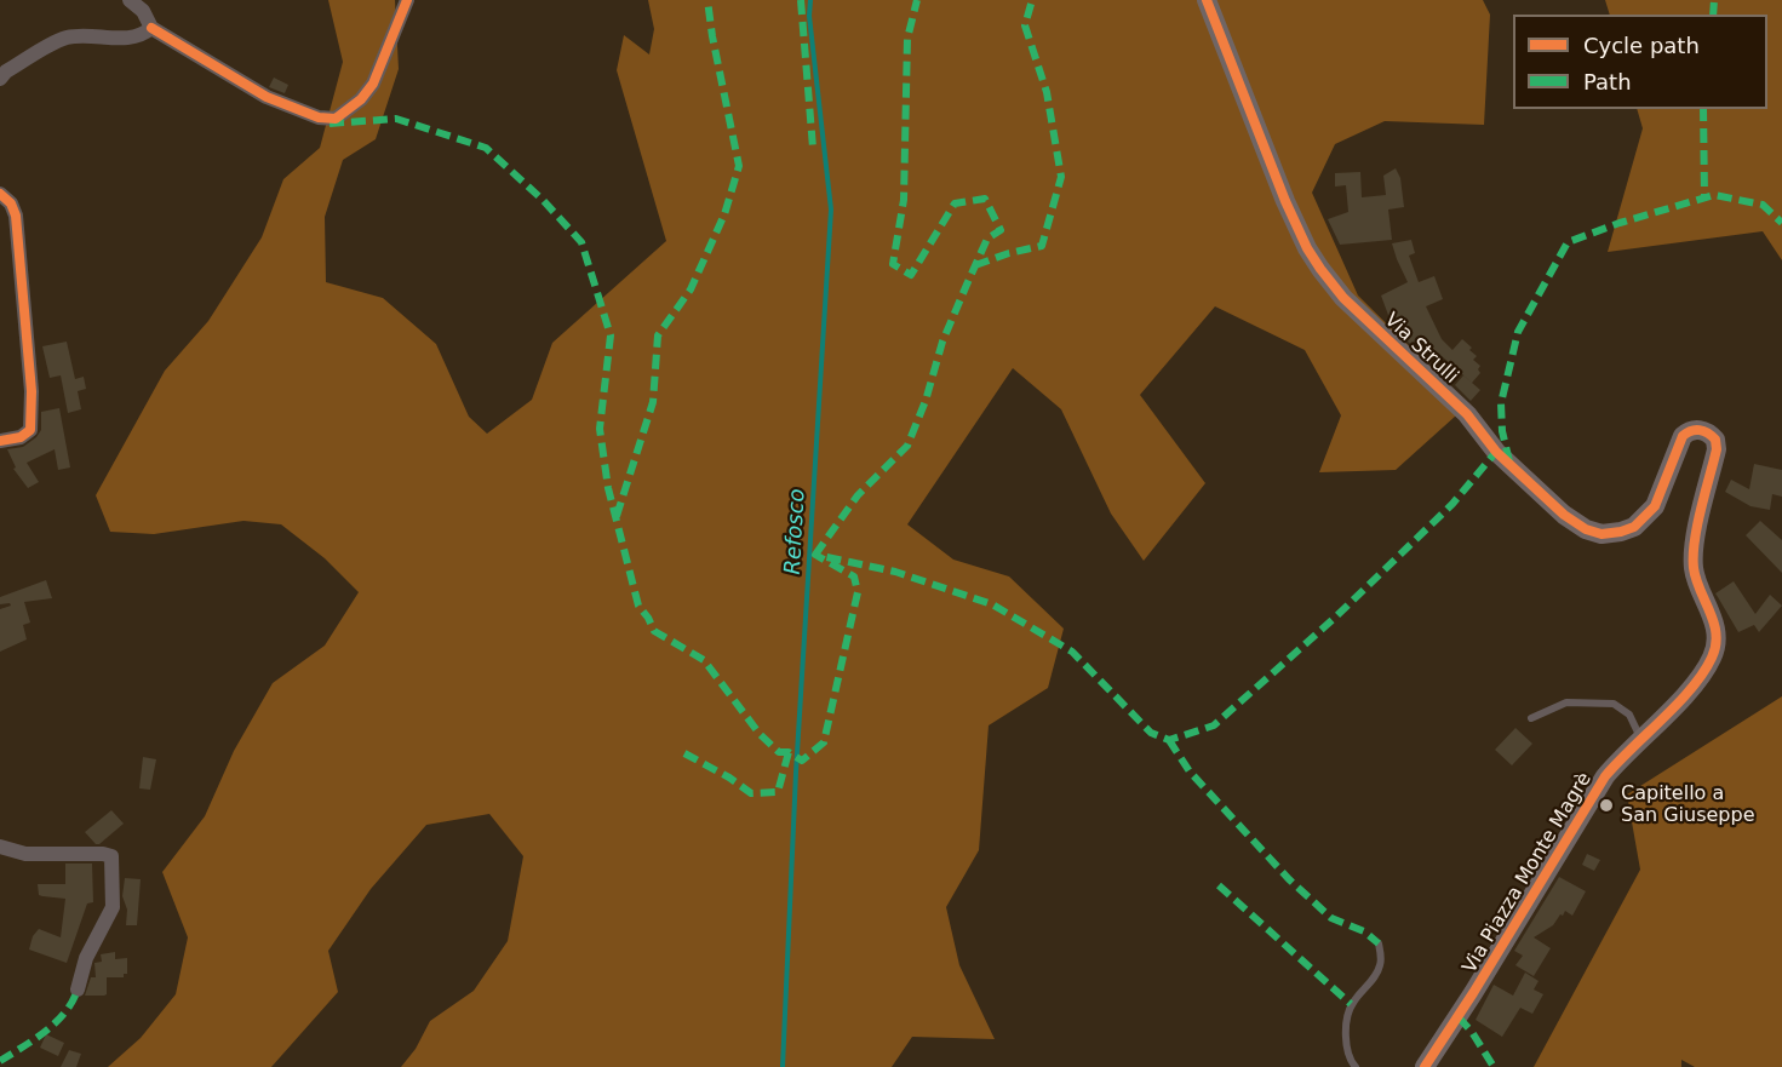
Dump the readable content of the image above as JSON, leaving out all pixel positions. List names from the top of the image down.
{
  "streets": {
    "street": ["Via Strulli", "Via Piazza Monte Magrè"]
  },
  "crossings": [
    ["Via Strulli", "Via Piazza Monte Magrè"]
  ],
  "water": ["Refosco"],
  "places": ["Capitello a San Giuseppe"],
  "legend": ["Cycle path", "Path"]
}
